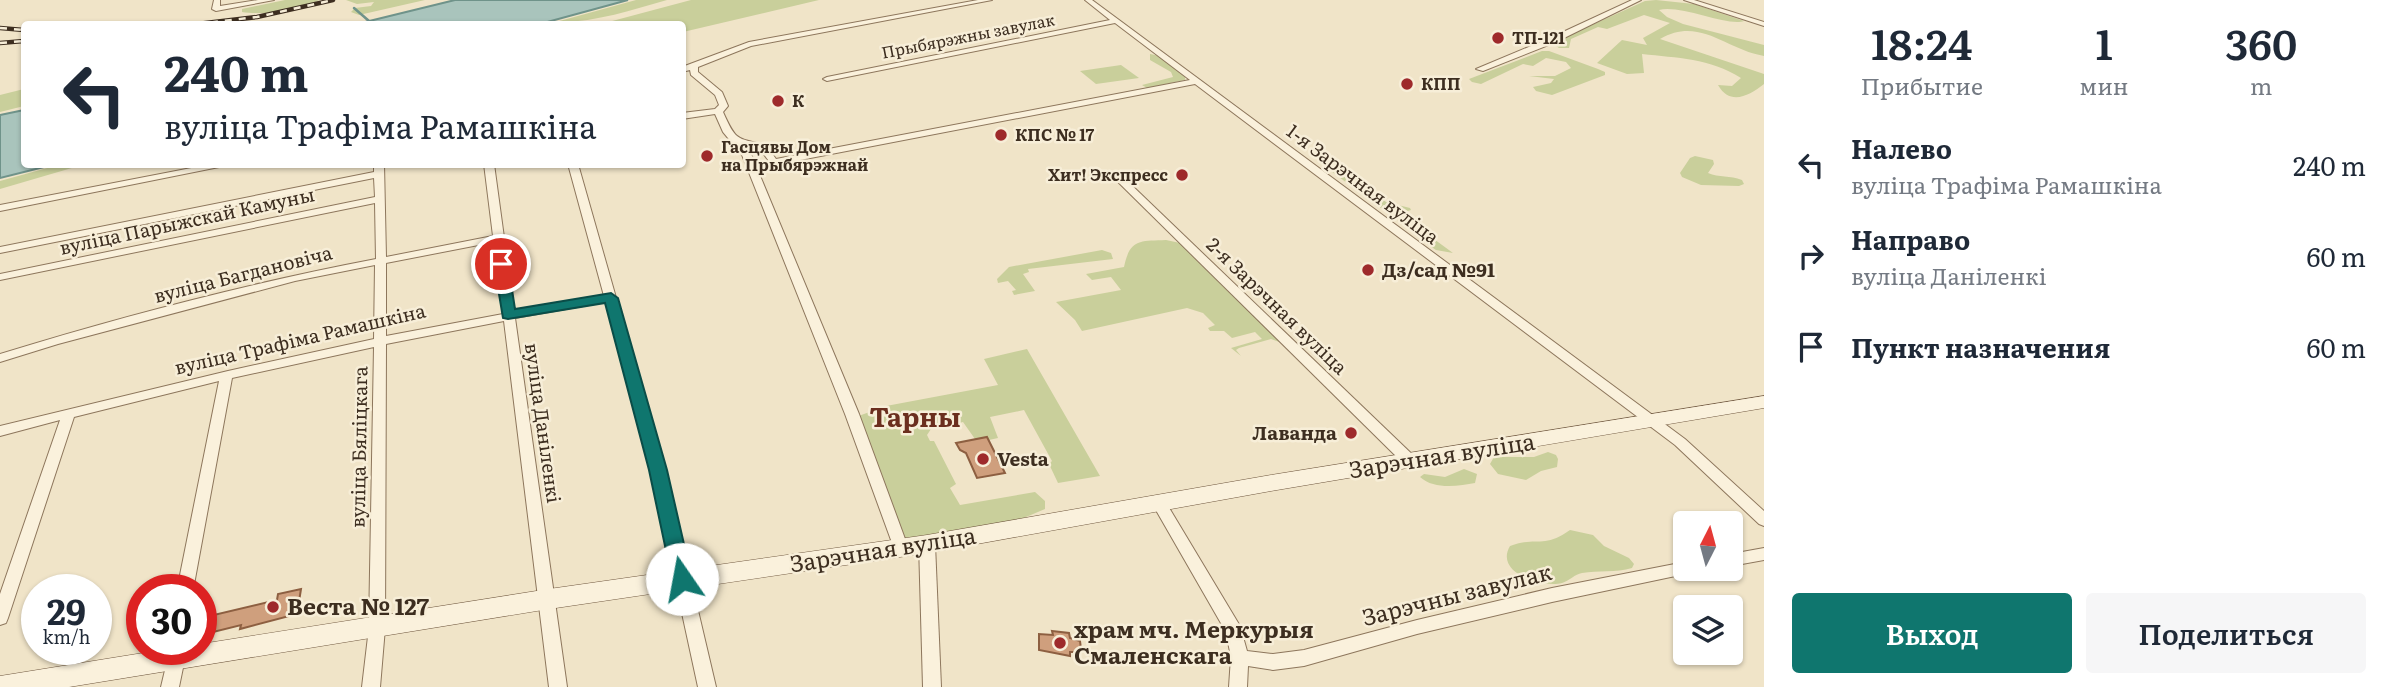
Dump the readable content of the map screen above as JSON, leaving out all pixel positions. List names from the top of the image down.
{
  "streets": {
    "street": [
      "Прыбярэжны завулак",
      "1-я Зарэчная вуліца",
      "вуліца Парыжскай Камуны",
      "вуліца Багдановіча",
      "2-я Зарэчная вуліца",
      "вуліца Трафіма Рамашкіна",
      "вуліца Даніленкі",
      "вуліца Бяліцкага",
      "Зарэчная вуліца",
      "Зарэчны завулак"
    ]
  },
  "crossings": [
    ["Прыбярэжны завулак", "1-я Зарэчная вуліца"],
    ["1-я Зарэчная вуліца", "Зарэчная вуліца"],
    ["вуліца Парыжскай Камуны", "вуліца Бяліцкага"],
    ["вуліца Багдановіча", "вуліца Даніленкі"],
    ["вуліца Багдановіча", "вуліца Бяліцкага"],
    ["2-я Зарэчная вуліца", "Зарэчная вуліца"],
    ["вуліца Трафіма Рамашкіна", "вуліца Даніленкі"],
    ["вуліца Трафіма Рамашкіна", "вуліца Бяліцкага"],
    ["вуліца Даніленкі", "Зарэчная вуліца"],
    ["вуліца Бяліцкага", "Зарэчная вуліца"]
  ],
  "districts": ["Тарны"],
  "places": [
    "ТП-121",
    "КПП",
    "К",
    "КПС № 17",
    "Гасцявы Дом на Прыбярэжнай",
    "Хит! Экспресс",
    "Дз/сад №91",
    "Лаванда",
    "Vesta",
    "Веста № 127",
    "храм мч. Меркурыя Смаленскага"
  ],
  "north": "top",
  "page": {
    "eta": [
      "18:24",
      "Прибытие",
      "1",
      "мин",
      "360",
      "m"
    ],
    "turn": ["240 m", "вуліца Трафіма Рамашкіна"],
    "list": [
      {
        "name": "Налево",
        "note": "вуліца Трафіма Рамашкіна",
        "value": "240 m"
      },
      {
        "name": "Направо",
        "note": "вуліца Даніленкі",
        "value": "60 m"
      },
      {
        "name": "Пункт назначения",
        "value": "60 m"
      }
    ],
    "speed": "29 km/h",
    "limit": "30",
    "buttons": ["Выход", "Поделиться"]
  }
}
